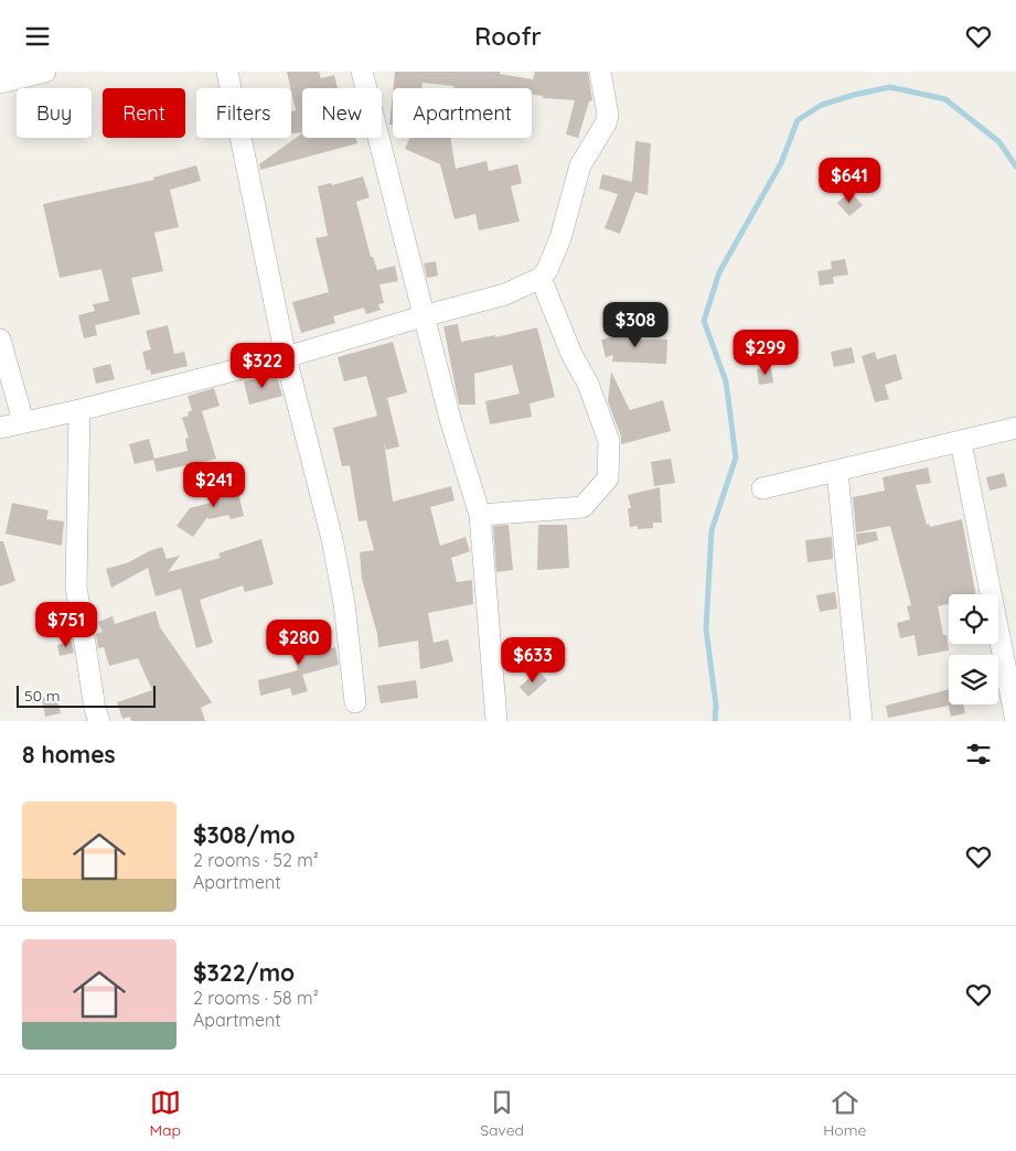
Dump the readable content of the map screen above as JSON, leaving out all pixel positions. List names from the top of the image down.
{
  "scale_bar": "50 m",
  "page": {
    "header": "Roofr",
    "chip": [
      "Buy",
      "Rent",
      "Filters",
      "New",
      "Apartment"
    ],
    "price": [
      "$641",
      "$308",
      "$299",
      "$322",
      "$241",
      "$751",
      "$280",
      "$633"
    ],
    "scale": "50 m",
    "heading": "8 homes",
    "list": [
      {
        "name": "$308/mo",
        "note": "2 rooms · 52 m² · Apartment"
      },
      {
        "name": "$322/mo",
        "note": "2 rooms · 58 m² · Apartment"
      }
    ],
    "tabs": ["Map", "Saved", "Home"]
  }
}
